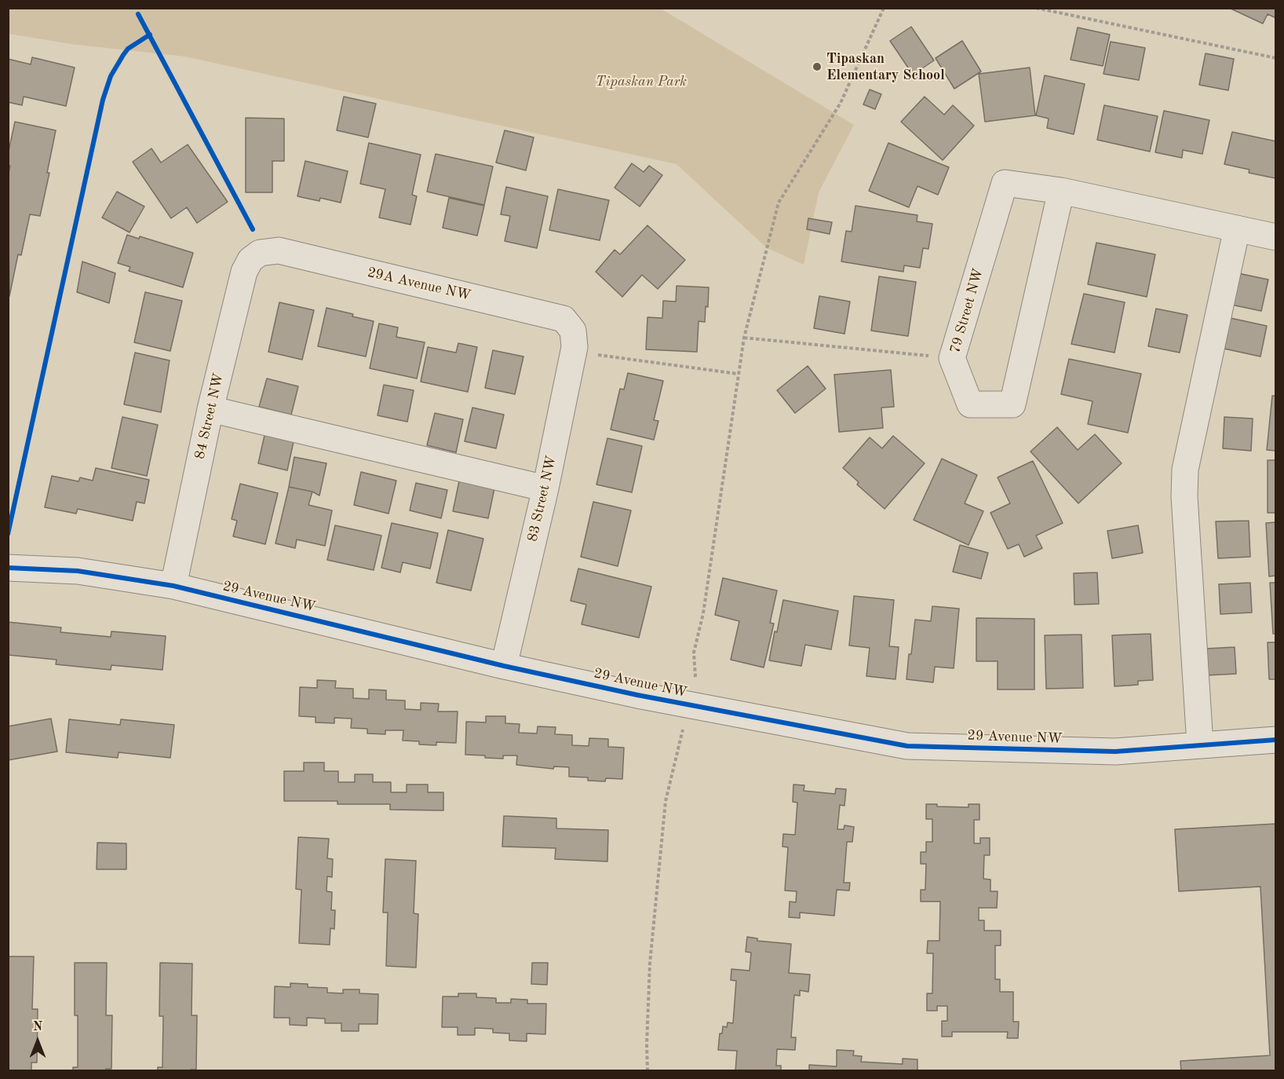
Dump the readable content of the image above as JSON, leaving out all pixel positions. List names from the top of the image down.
{
  "streets": {
    "street": [
      "29A Avenue NW",
      "79 Street NW",
      "84 Street NW",
      "83 Street NW",
      "29 Avenue NW"
    ]
  },
  "crossings": [
    ["29A Avenue NW", "84 Street NW"],
    ["29A Avenue NW", "83 Street NW"],
    ["84 Street NW", "29 Avenue NW"],
    ["83 Street NW", "29 Avenue NW"]
  ],
  "parks": ["Tipaskan Park"],
  "places": ["Tipaskan Elementary School"],
  "north": "top"
}
